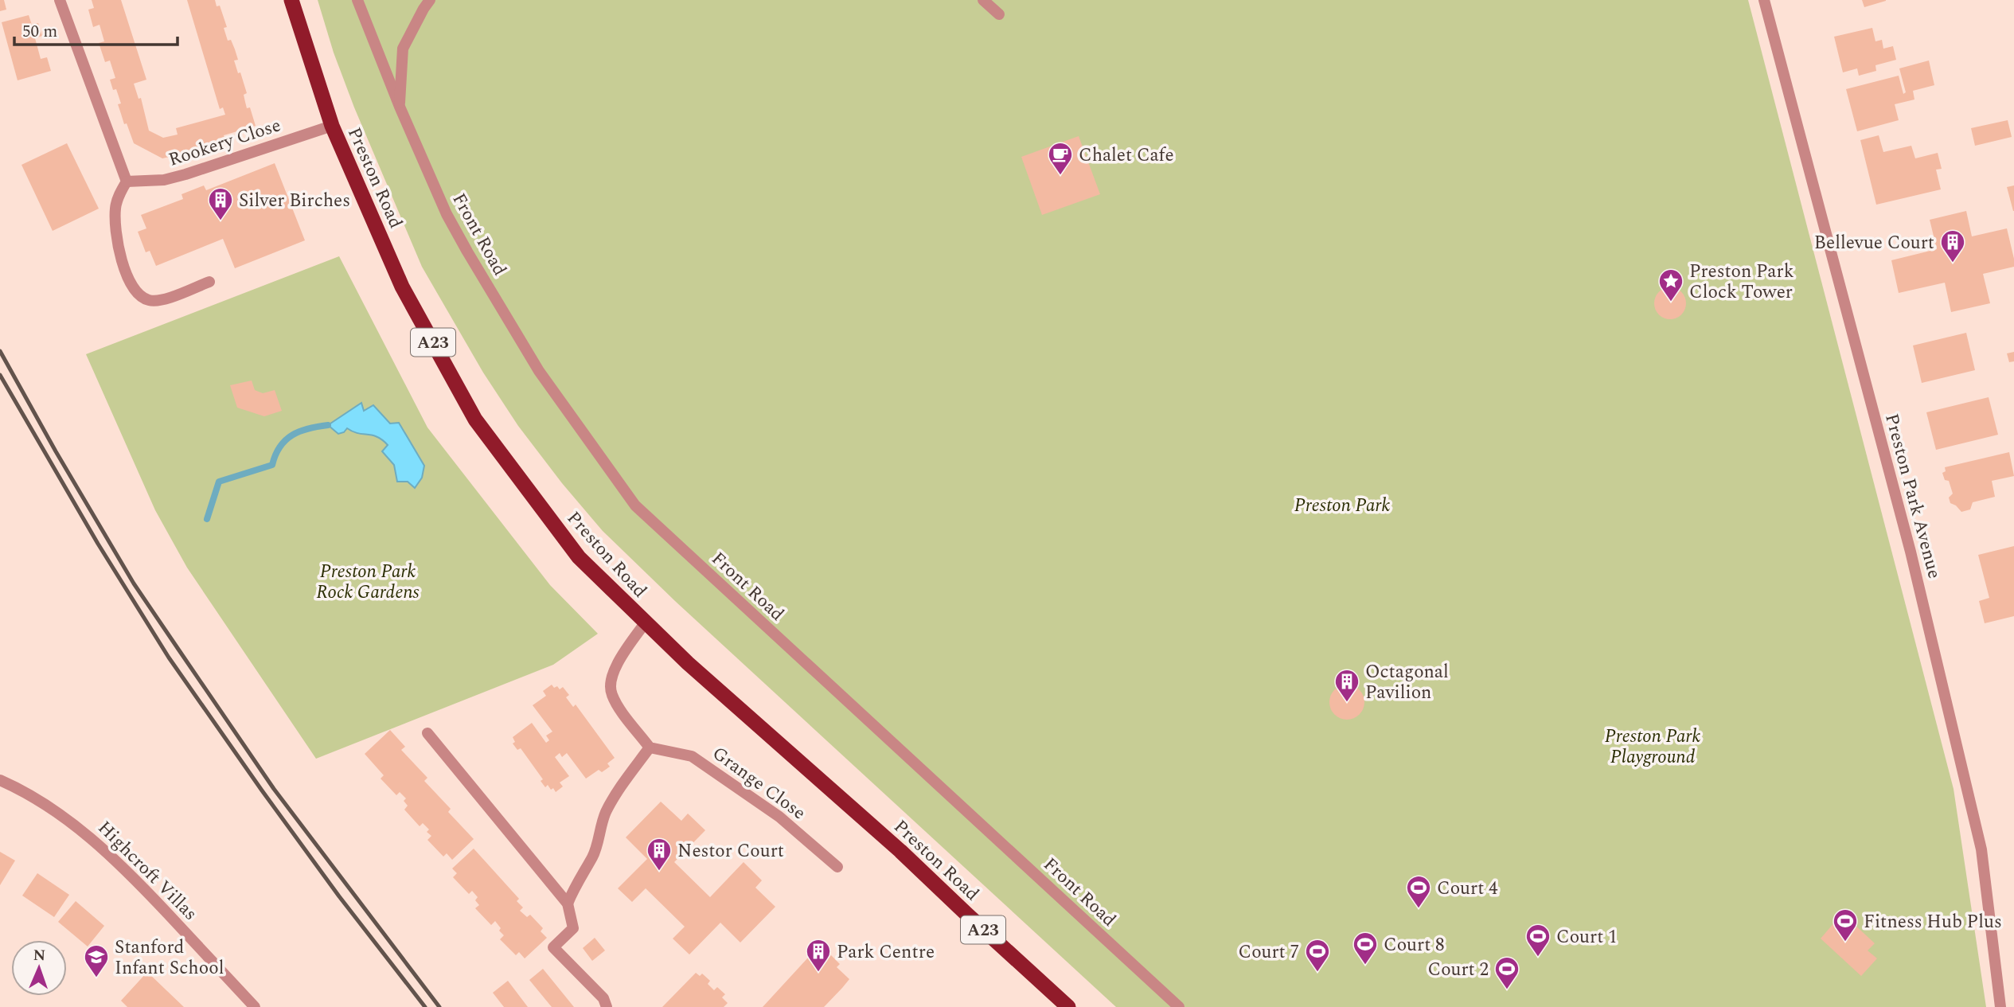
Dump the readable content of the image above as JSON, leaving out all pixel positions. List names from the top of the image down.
{
  "streets": {
    "highway": ["Preston Road", "A23"],
    "street": [
      "Rookery Close",
      "Front Road",
      "Preston Park Avenue",
      "Grange Close",
      "Highcroft Villas"
    ]
  },
  "crossings": [
    ["Rookery Close", "Preston Road"]
  ],
  "parks": ["Preston Park", "Preston Park Rock Gardens", "Preston Park Playground"],
  "places": {
    "cafe": ["Chalet Cafe"],
    "building": [
      "Silver Birches",
      "Bellevue Court",
      "Octagonal Pavilion",
      "Nestor Court",
      "Park Centre"
    ],
    "place": ["Preston Park Clock Tower"],
    "sports": [
      "Court 4",
      "Fitness Hub Plus",
      "Court 1",
      "Court 8",
      "Court 7",
      "Court 2"
    ],
    "school or university": ["Stanford Infant School"]
  },
  "scale_bar": "50 m",
  "north": "top"
}
